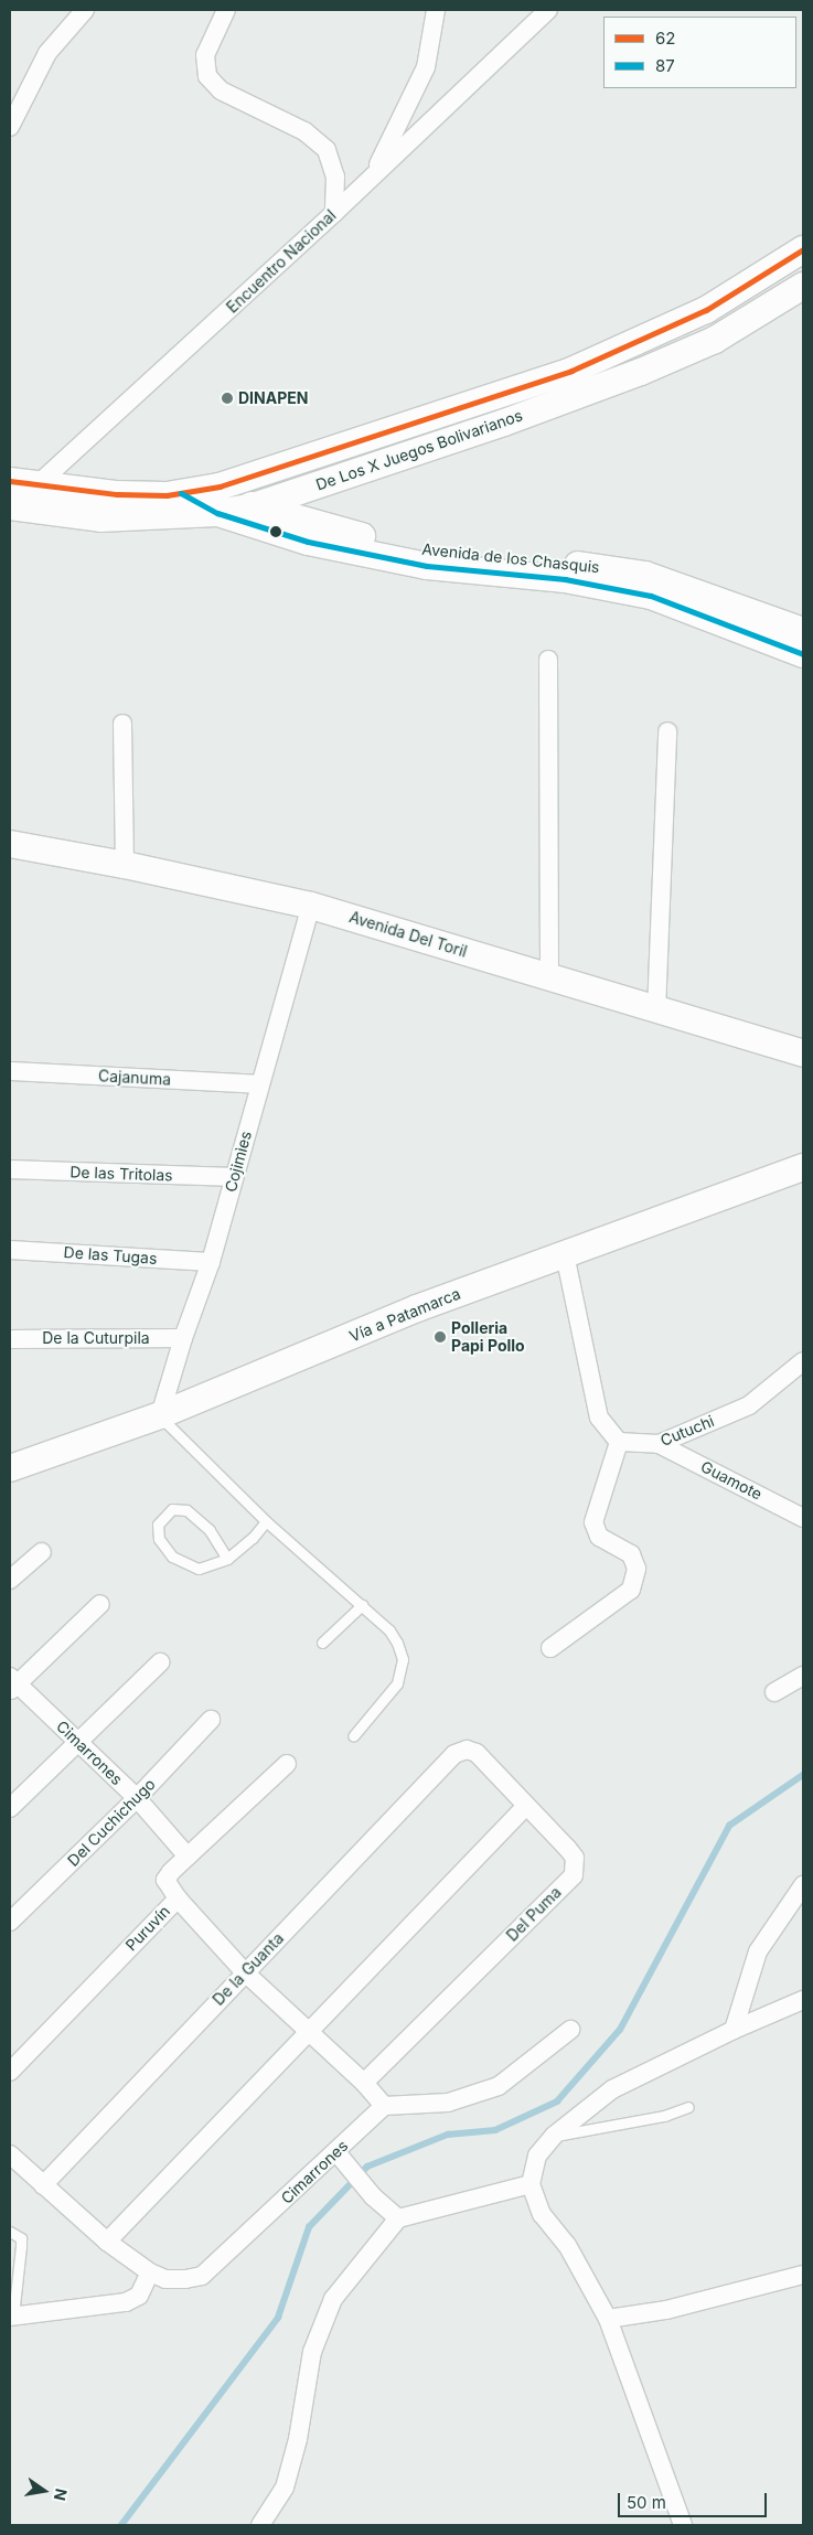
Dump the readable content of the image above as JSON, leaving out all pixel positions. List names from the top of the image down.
{
  "streets": {
    "street": [
      "Encuentro Nacional",
      "De Los X Juegos Bolivarianos",
      "Avenida de los Chasquis",
      "Avenida Del Toril",
      "Cajanuma",
      "Cojimìes",
      "De las Tritolas",
      "De las Tugas",
      "Vía a Patamarca",
      "De la Cuturpila",
      "Cutuchi",
      "Guamote",
      "Cimarrones",
      "Del Cuchichugo",
      "Del Puma",
      "Puruvín",
      "De la Guanta"
    ]
  },
  "crossings": [
    ["Encuentro Nacional", "De Los X Juegos Bolivarianos"],
    ["De Los X Juegos Bolivarianos", "Avenida de los Chasquis"],
    ["Avenida Del Toril", "Cojimìes"],
    ["Cajanuma", "Cojimìes"],
    ["Cojimìes", "De las Tritolas"],
    ["Cojimìes", "De las Tugas"],
    ["Cojimìes", "Vía a Patamarca"],
    ["Cojimìes", "De la Cuturpila"],
    ["Cutuchi", "Guamote"],
    ["Cimarrones", "Del Cuchichugo"],
    ["Cimarrones", "Puruvín"],
    ["Cimarrones", "De la Guanta"],
    ["Del Puma", "De la Guanta"]
  ],
  "places": ["DINAPEN", "Polleria Papi Pollo"],
  "lines": ["transit line 62", "transit line 87"],
  "legend": ["62", "87"],
  "scale_bar": "50 m",
  "north": "right"
}
